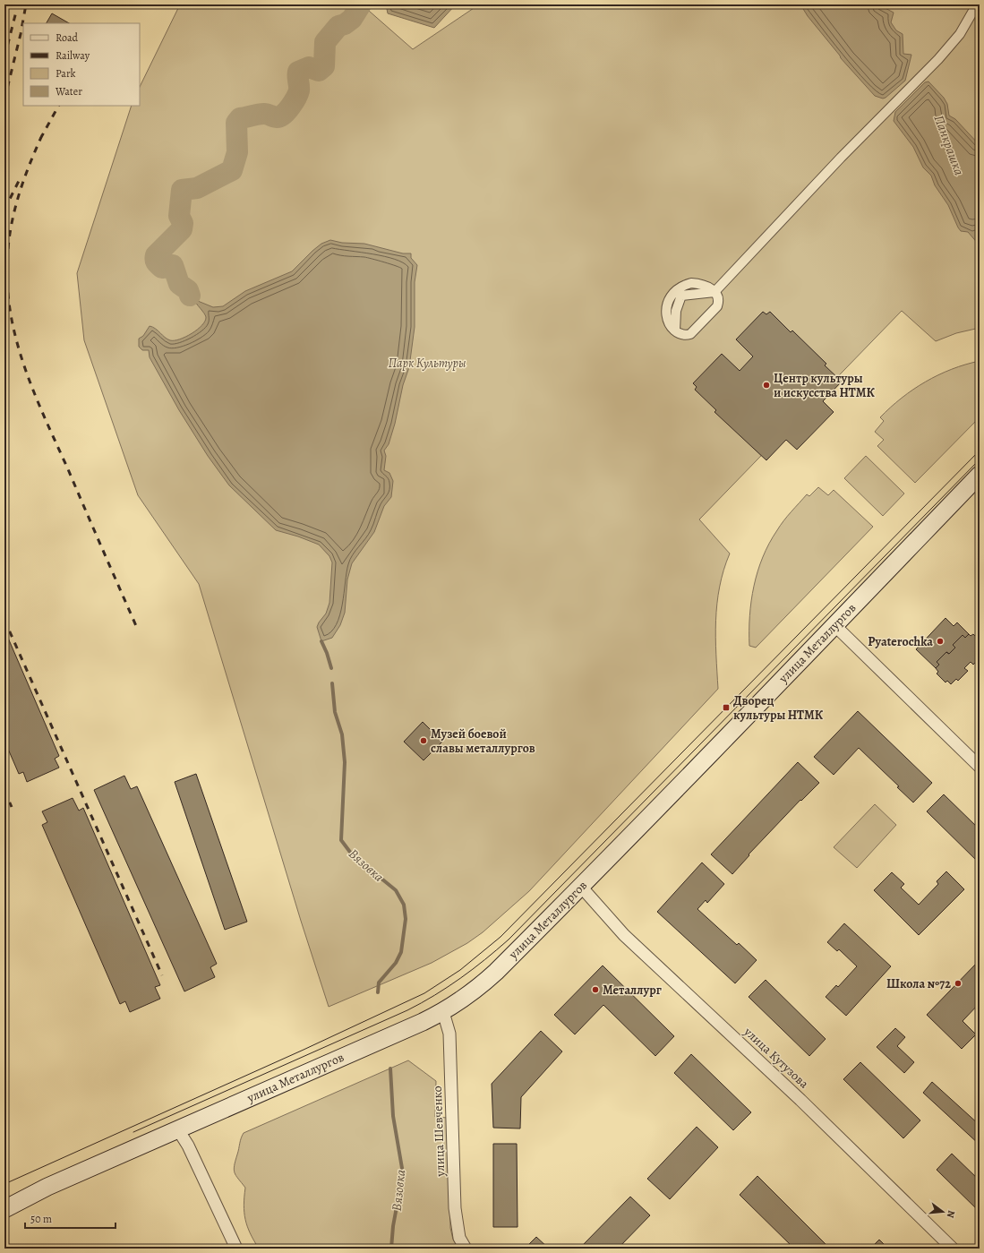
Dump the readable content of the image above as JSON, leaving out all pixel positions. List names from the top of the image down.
{
  "streets": {
    "main road": ["улица Металлургов"],
    "street": ["улица Кутузова", "улица Шевченко"]
  },
  "crossings": [
    ["улица Металлургов", "улица Кутузова"],
    ["улица Металлургов", "улица Шевченко"]
  ],
  "water": ["Панкрашка", "Вязовка"],
  "parks": ["Парк Культуры"],
  "places": {
    "other": [
      "Центр культуры и искусства НТМК",
      "Pyaterochka",
      "Музей боевой славы металлургов",
      "Школа №72",
      "Металлург"
    ],
    "transit": ["Дворец культуры НТМК"]
  },
  "legend": [
    "Road",
    "Railway",
    "Park",
    "Water"
  ],
  "scale_bar": "50 m",
  "north": "right"
}
